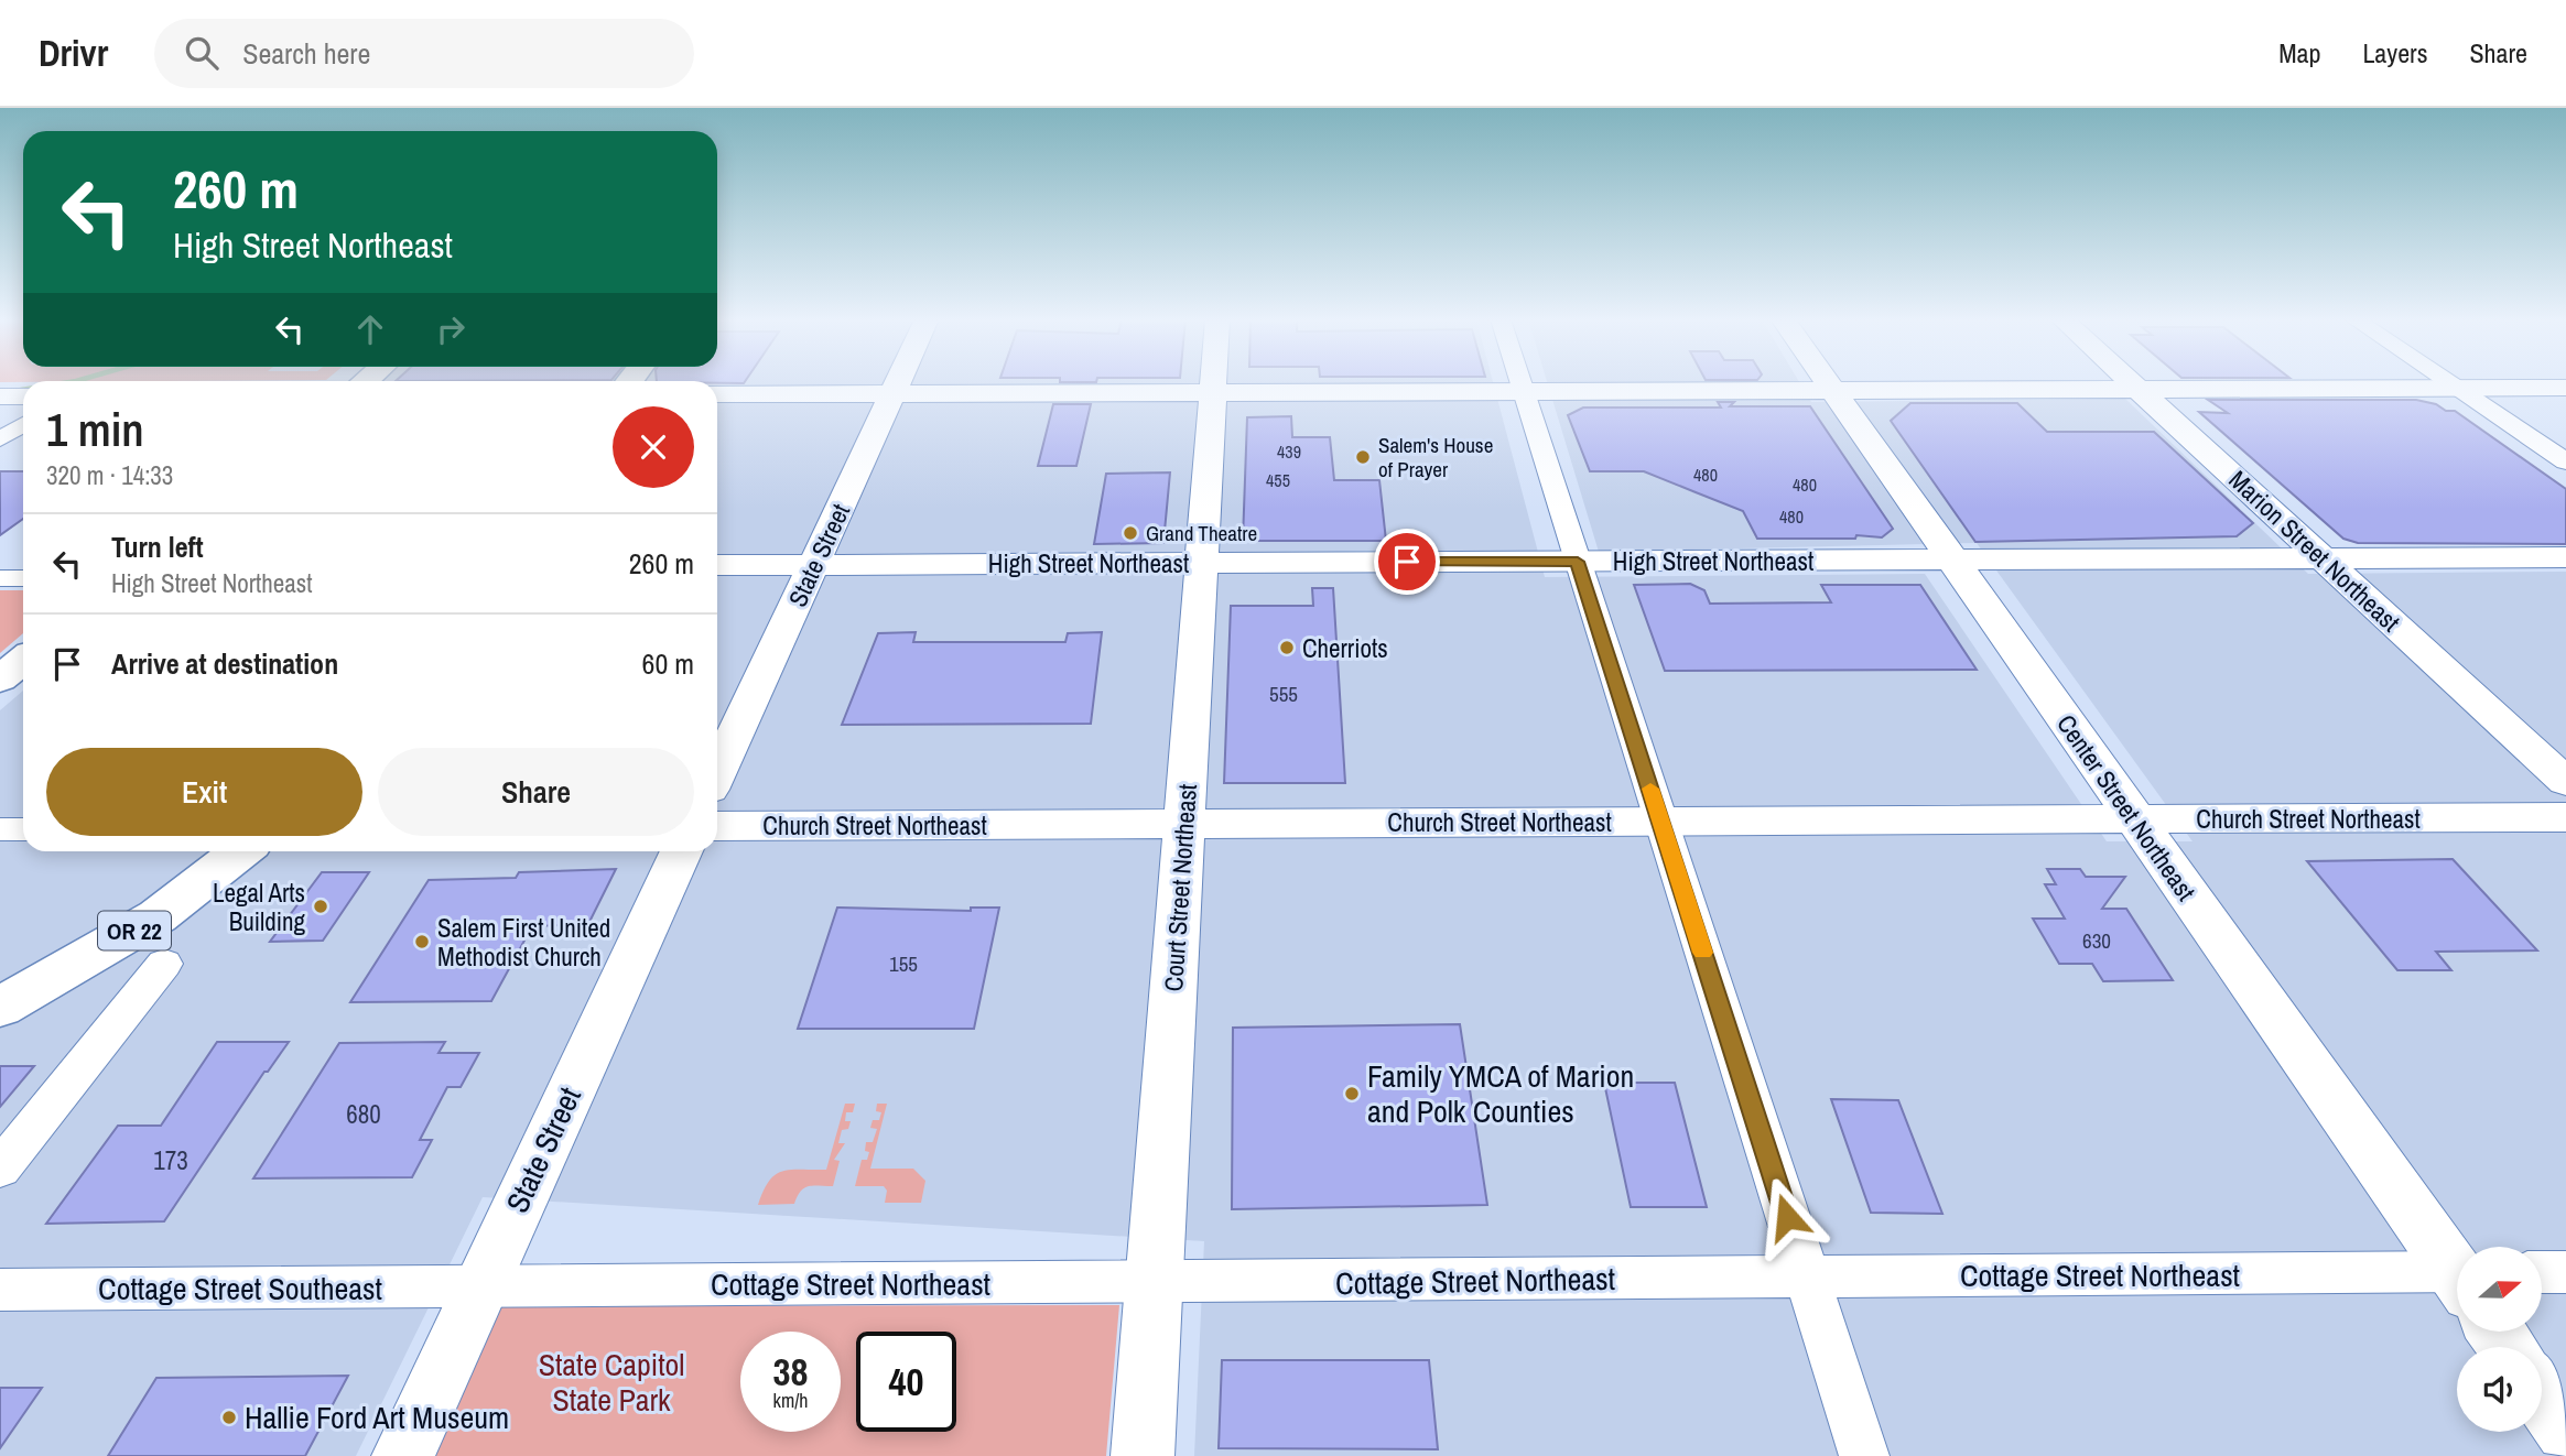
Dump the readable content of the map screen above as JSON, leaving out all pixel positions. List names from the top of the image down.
{
  "streets": {
    "highway": ["OR 22"],
    "main road": [
      "Marion Street Northeast",
      "State Street",
      "High Street Northeast",
      "Center Street Northeast",
      "Church Street Northeast",
      "Court Street Northeast"
    ],
    "street": ["Cottage Street Northeast", "Cottage Street Southeast"]
  },
  "crossings": [
    ["Marion Street Northeast", "High Street Northeast"],
    ["State Street", "High Street Northeast"],
    ["State Street", "Cottage Street Northeast"],
    ["State Street", "Cottage Street Southeast"],
    ["High Street Northeast", "Center Street Northeast"],
    ["High Street Northeast", "Court Street Northeast"],
    ["Center Street Northeast", "Church Street Northeast"],
    ["Church Street Northeast", "Court Street Northeast"],
    ["Court Street Northeast", "Cottage Street Northeast"],
    ["Cottage Street Northeast", "Cottage Street Southeast"]
  ],
  "parks": ["State Capitol State Park"],
  "places": [
    "Salem's House of Prayer",
    "Grand Theatre",
    "Cherriots",
    "Legal Arts Building",
    "Salem First United Methodist Church",
    "Family YMCA of Marion and Polk Counties",
    "Hallie Ford Art Museum"
  ],
  "house_numbers": [
    "439",
    "480",
    "455",
    "480",
    "480",
    "555",
    "630",
    "155",
    "680",
    "173"
  ],
  "north": "right",
  "page": {
    "header": "Drivr",
    "search": "Search here",
    "nav": ["Map", "Layers", "Share"],
    "turn": ["260 m", "High Street Northeast"],
    "heading": ["1 min", "320 m · 14:33"],
    "list": [
      {
        "name": "Turn left",
        "note": "High Street Northeast",
        "value": "260 m"
      },
      {
        "name": "Arrive at destination",
        "value": "60 m"
      }
    ],
    "buttons": ["Exit", "Share"],
    "speed": "38 km/h",
    "limit": "40"
  }
}
